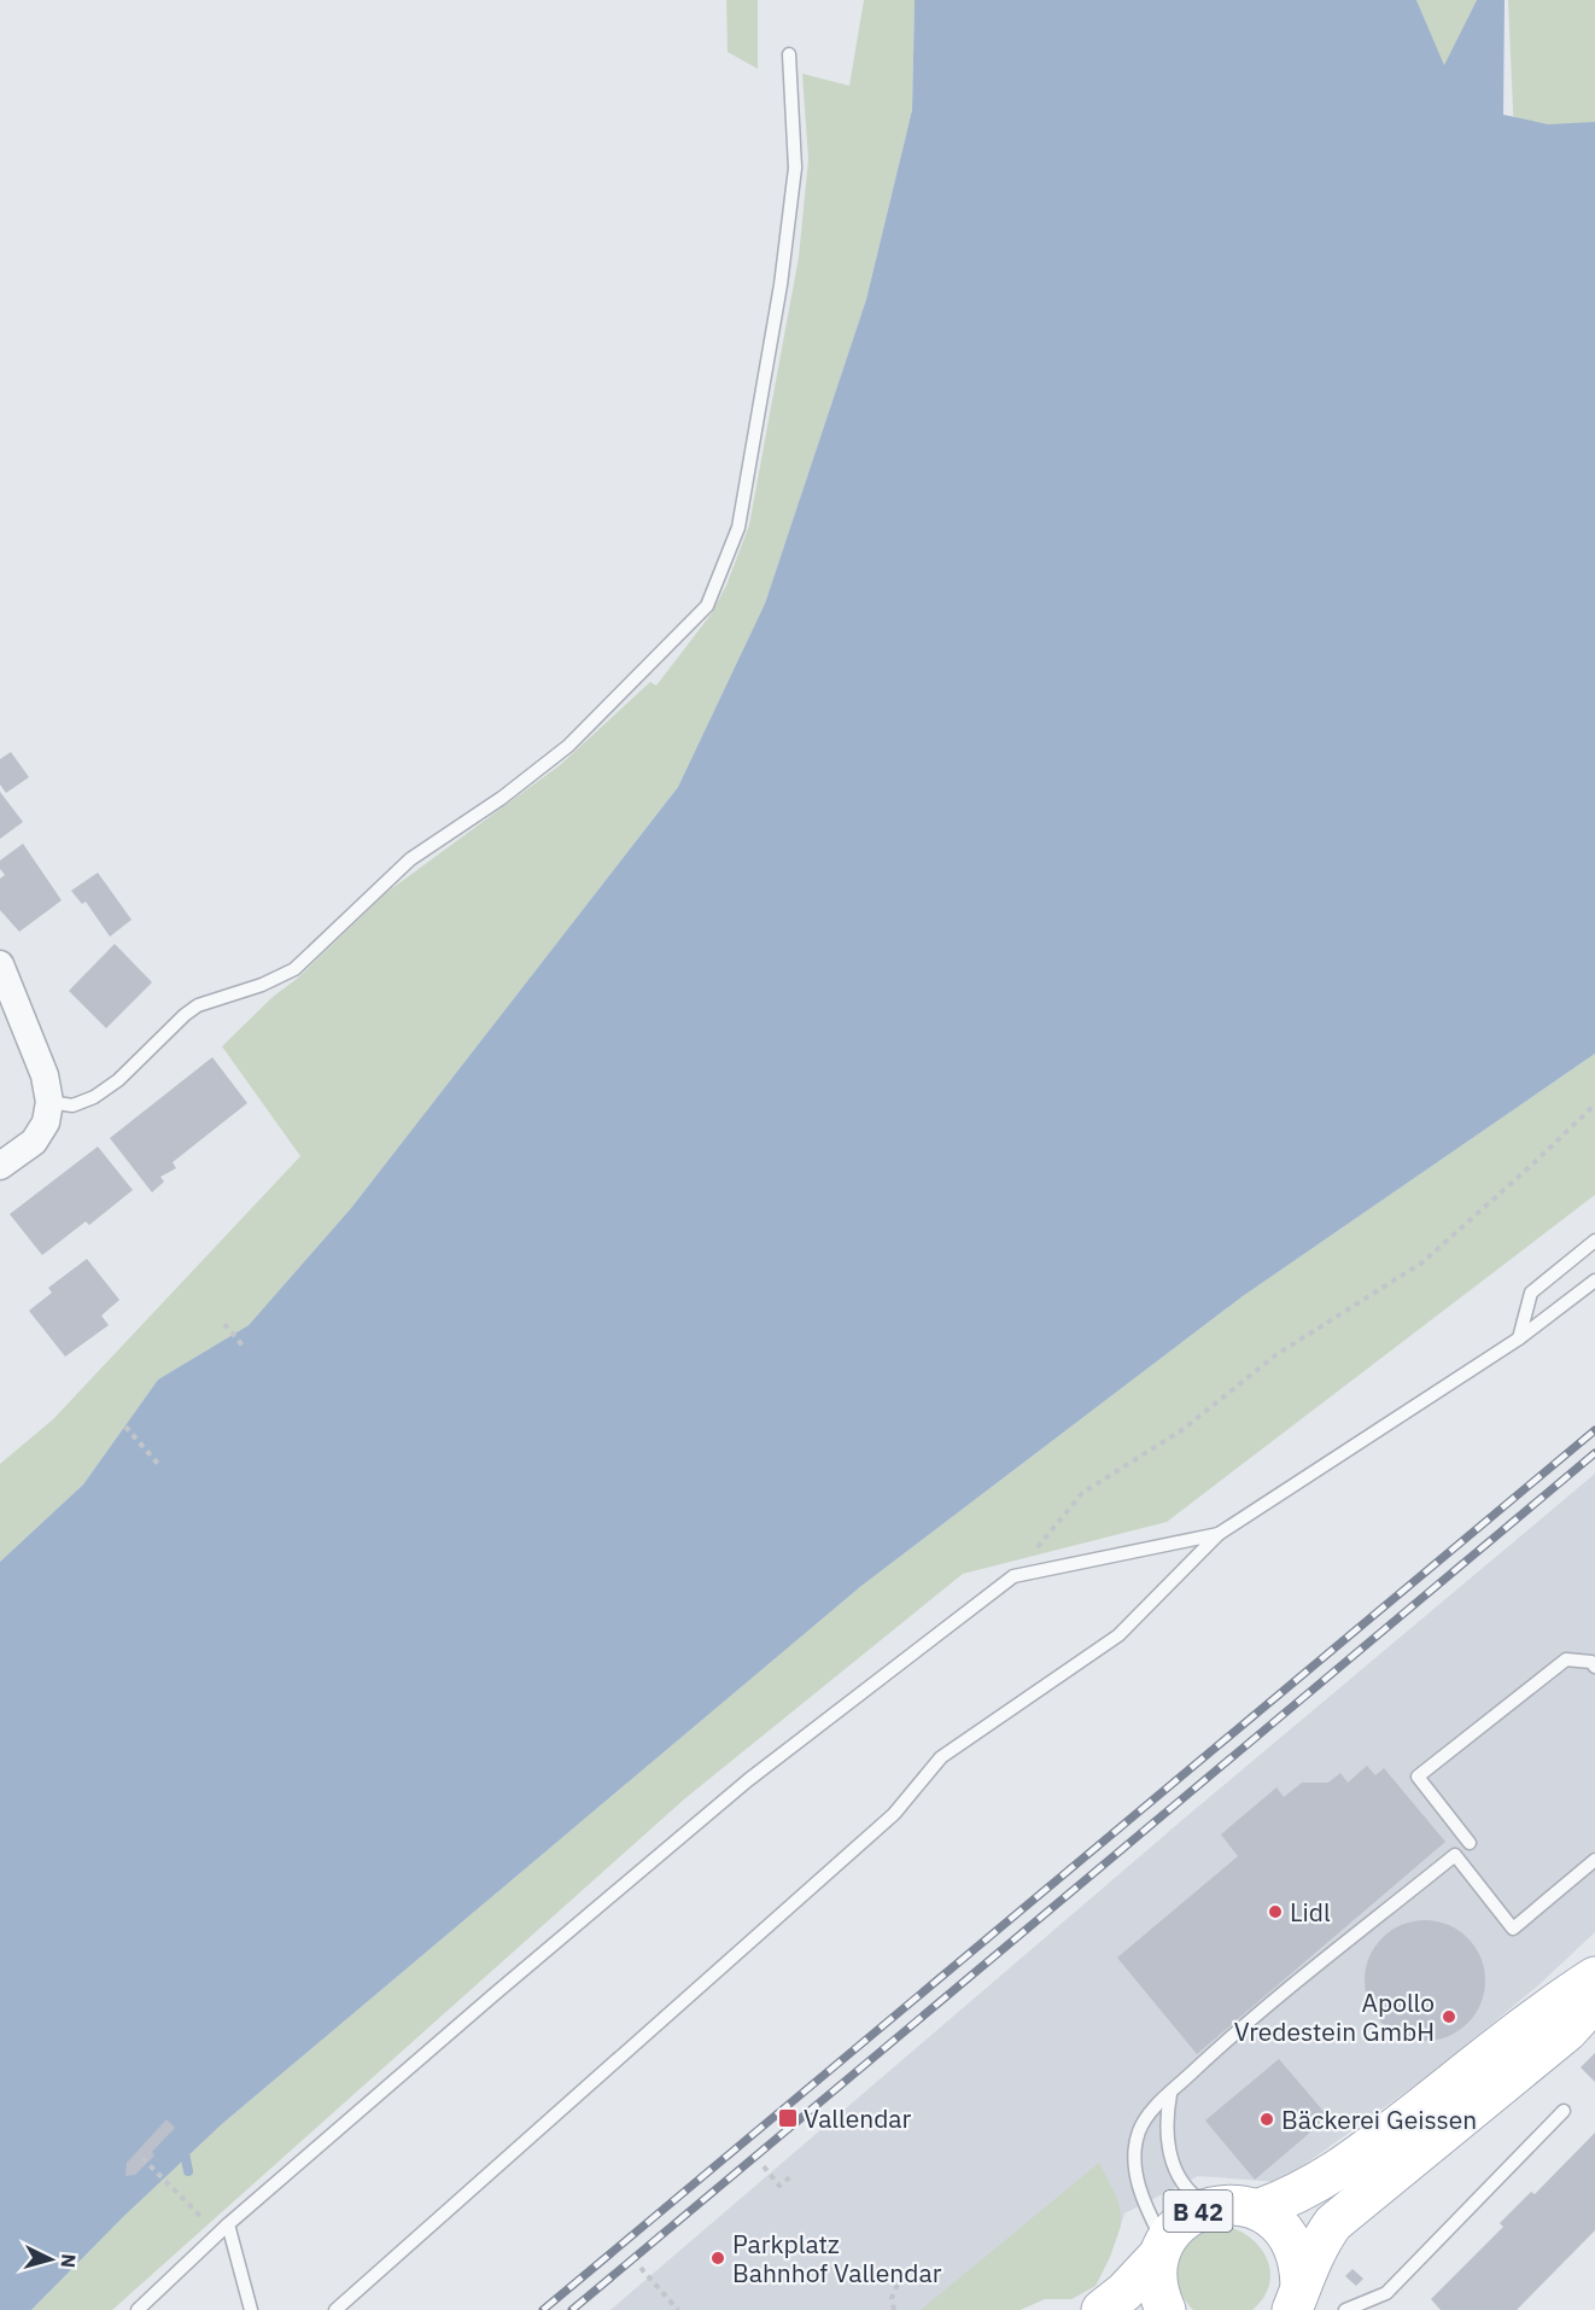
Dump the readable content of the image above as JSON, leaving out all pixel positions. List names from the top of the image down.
{
  "streets": {
    "main road": ["B 42"]
  },
  "places": {
    "other": [
      "Lidl",
      "Apollo Vredestein GmbH",
      "Bäckerei Geissen",
      "Parkplatz Bahnhof Vallendar"
    ],
    "transit": ["Vallendar"]
  },
  "north": "right"
}
